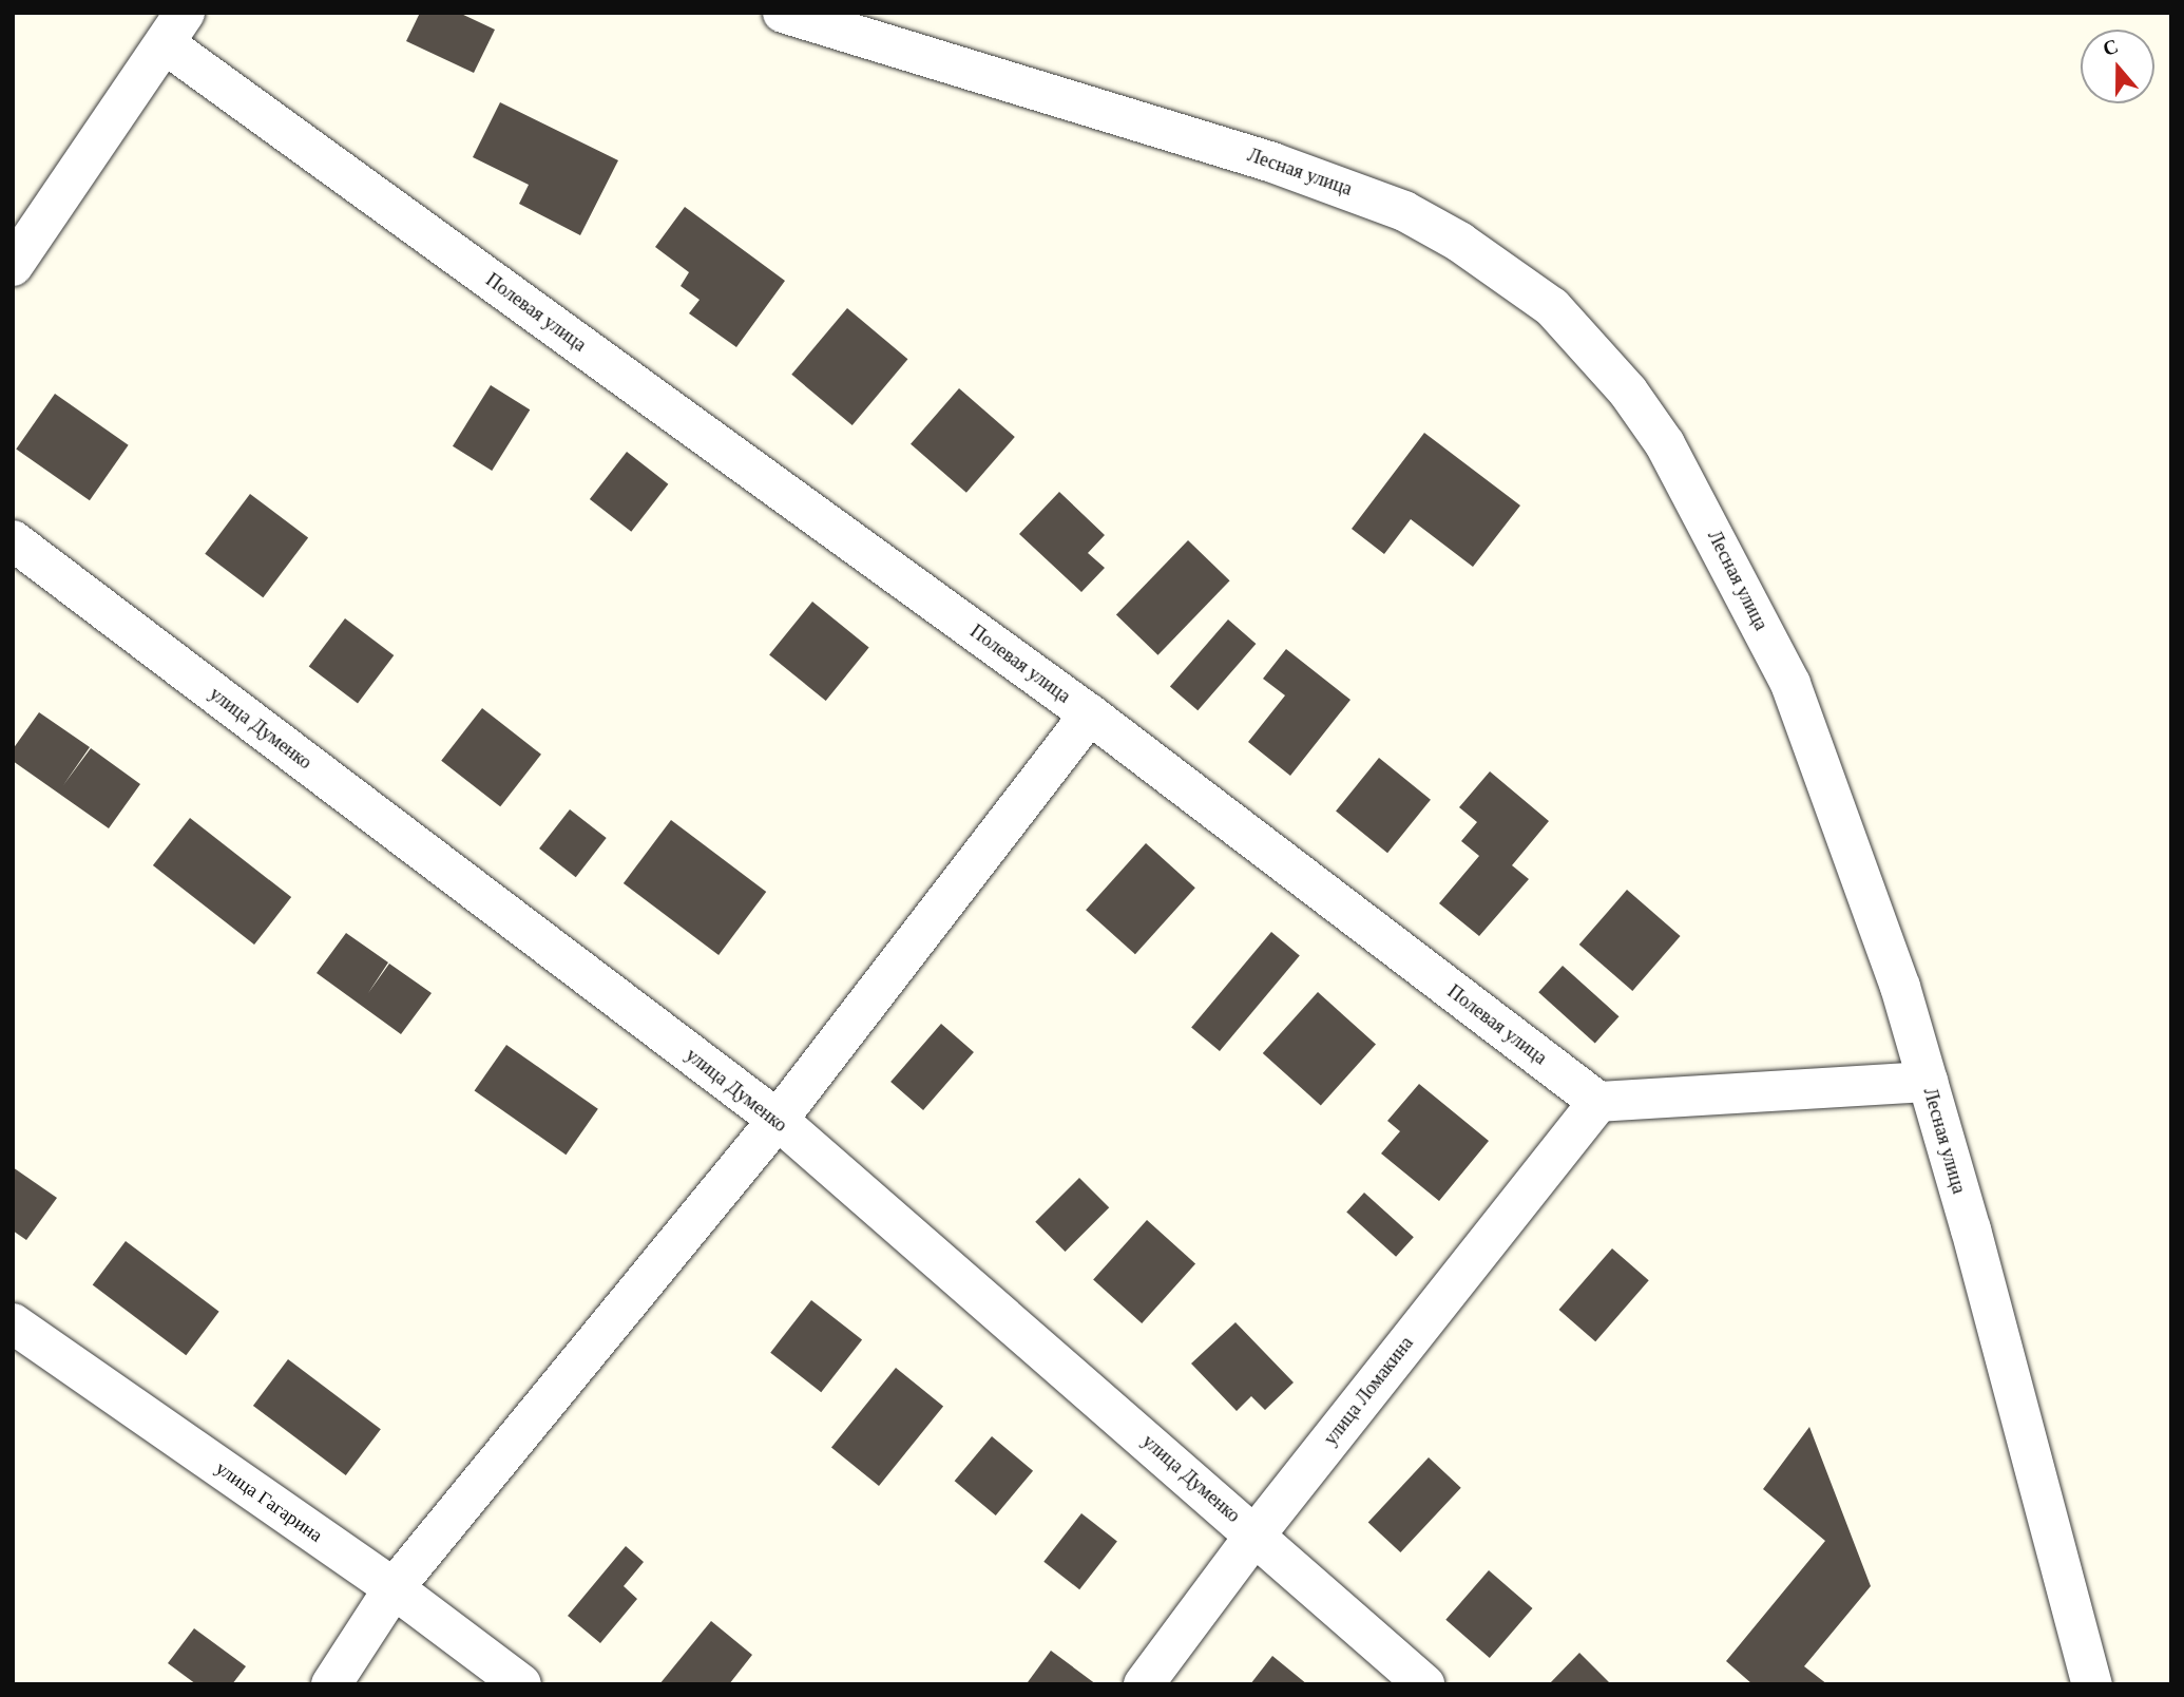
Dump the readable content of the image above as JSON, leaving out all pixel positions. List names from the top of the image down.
{
  "streets": {
    "street": [
      "Лесная улица",
      "Полевая улица",
      "улица Думенко",
      "улица Ломакина",
      "улица Гагарина"
    ]
  },
  "crossings": [
    ["Полевая улица", "улица Ломакина"],
    ["улица Думенко", "улица Ломакина"]
  ],
  "north": "top"
}
